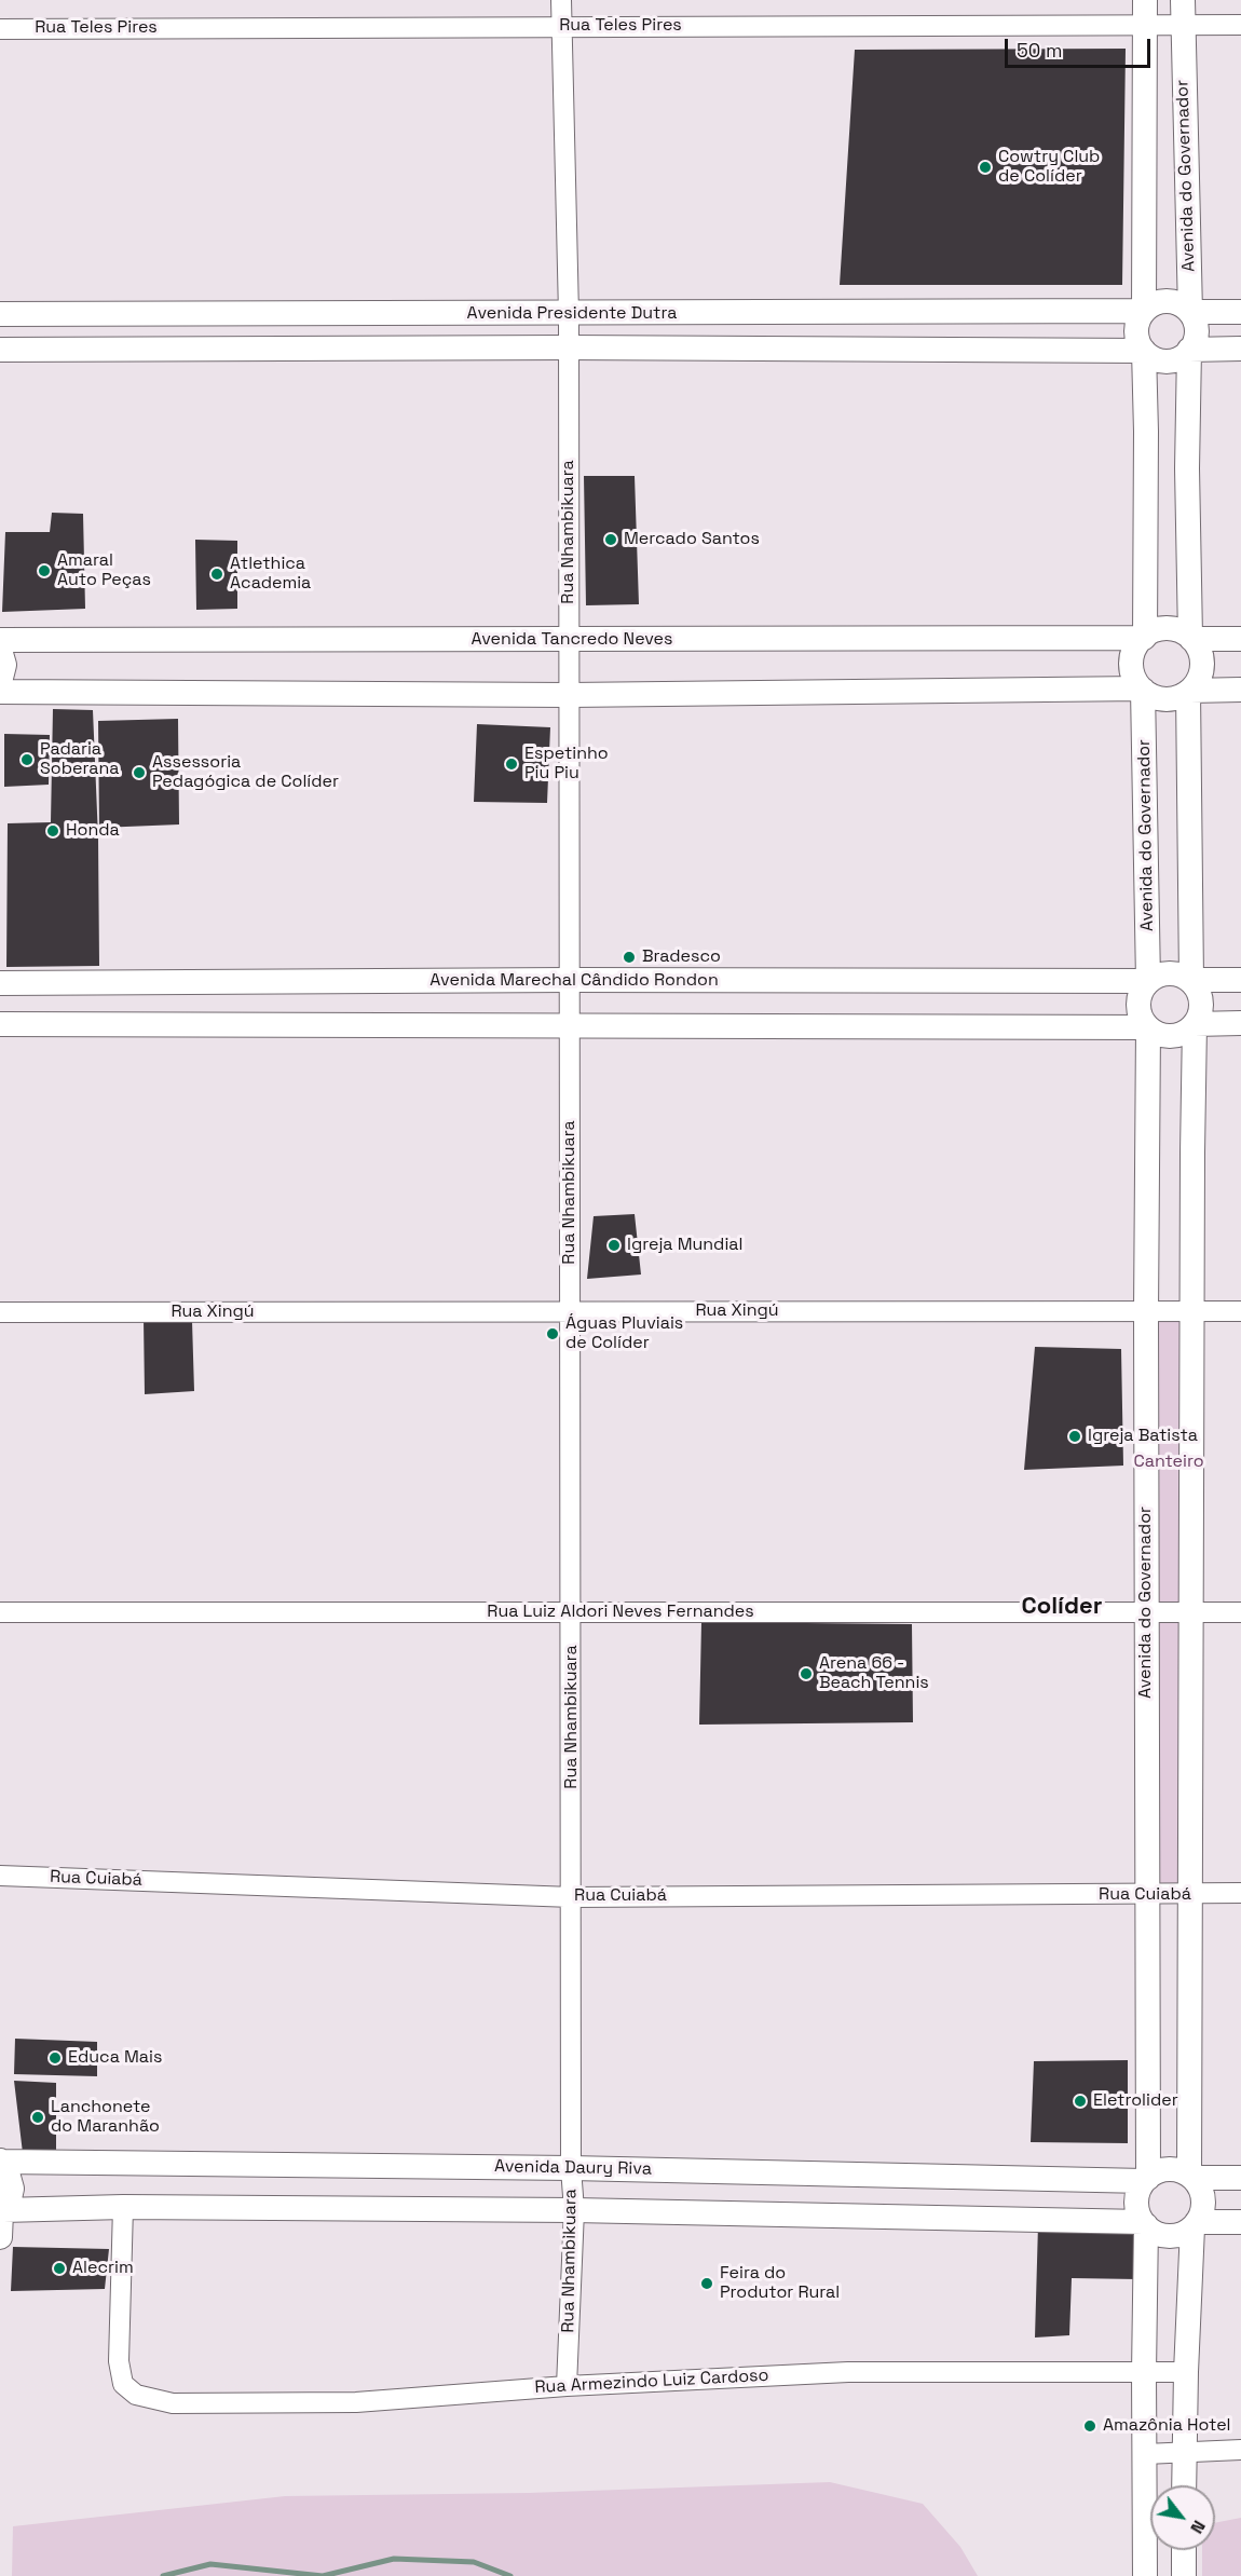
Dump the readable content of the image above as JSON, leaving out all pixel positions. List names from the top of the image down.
{
  "streets": {
    "street": [
      "Rua Teles Pires",
      "Avenida do Governador",
      "Avenida Presidente Dutra",
      "Rua Nhambikuara",
      "Avenida Tancredo Neves",
      "Avenida Marechal Cândido Rondon",
      "Rua Xingú",
      "Rua Luiz Aldori Neves Fernandes",
      "Rua Cuiabá",
      "Avenida Daury Riva",
      "Rua Armezindo Luiz Cardoso"
    ]
  },
  "crossings": [
    ["Rua Teles Pires", "Avenida do Governador"],
    ["Rua Teles Pires", "Rua Nhambikuara"],
    ["Avenida do Governador", "Avenida Presidente Dutra"],
    ["Avenida do Governador", "Avenida Tancredo Neves"],
    ["Avenida do Governador", "Avenida Marechal Cândido Rondon"],
    ["Avenida do Governador", "Rua Xingú"],
    ["Avenida do Governador", "Rua Luiz Aldori Neves Fernandes"],
    ["Avenida do Governador", "Rua Cuiabá"],
    ["Avenida do Governador", "Avenida Daury Riva"],
    ["Avenida Presidente Dutra", "Rua Nhambikuara"],
    ["Rua Nhambikuara", "Avenida Tancredo Neves"],
    ["Rua Nhambikuara", "Avenida Marechal Cândido Rondon"],
    ["Rua Nhambikuara", "Rua Xingú"],
    ["Rua Nhambikuara", "Rua Luiz Aldori Neves Fernandes"],
    ["Rua Nhambikuara", "Rua Cuiabá"],
    ["Rua Nhambikuara", "Avenida Daury Riva"],
    ["Rua Nhambikuara", "Rua Armezindo Luiz Cardoso"]
  ],
  "districts": ["Colíder"],
  "parks": ["Canteiro"],
  "places": [
    "Cowtry Club de Colíder",
    "Mercado Santos",
    "Amaral Auto Peças",
    "Atlethica Academia",
    "Padaria Soberana",
    "Espetinho Piu Piu",
    "Assessoria Pedagógica de Colíder",
    "Honda",
    "Bradesco",
    "Igreja Mundial",
    "Águas Pluviais de Colíder",
    "Igreja Batista",
    "Arena 66 - Beach Tennis",
    "Educa Mais",
    "Eletrolider",
    "Lanchonete do Maranhão",
    "Alecrim",
    "Feira do Produtor Rural",
    "Amazônia Hotel"
  ],
  "scale_bar": "50 m",
  "north": "bottom right"
}
